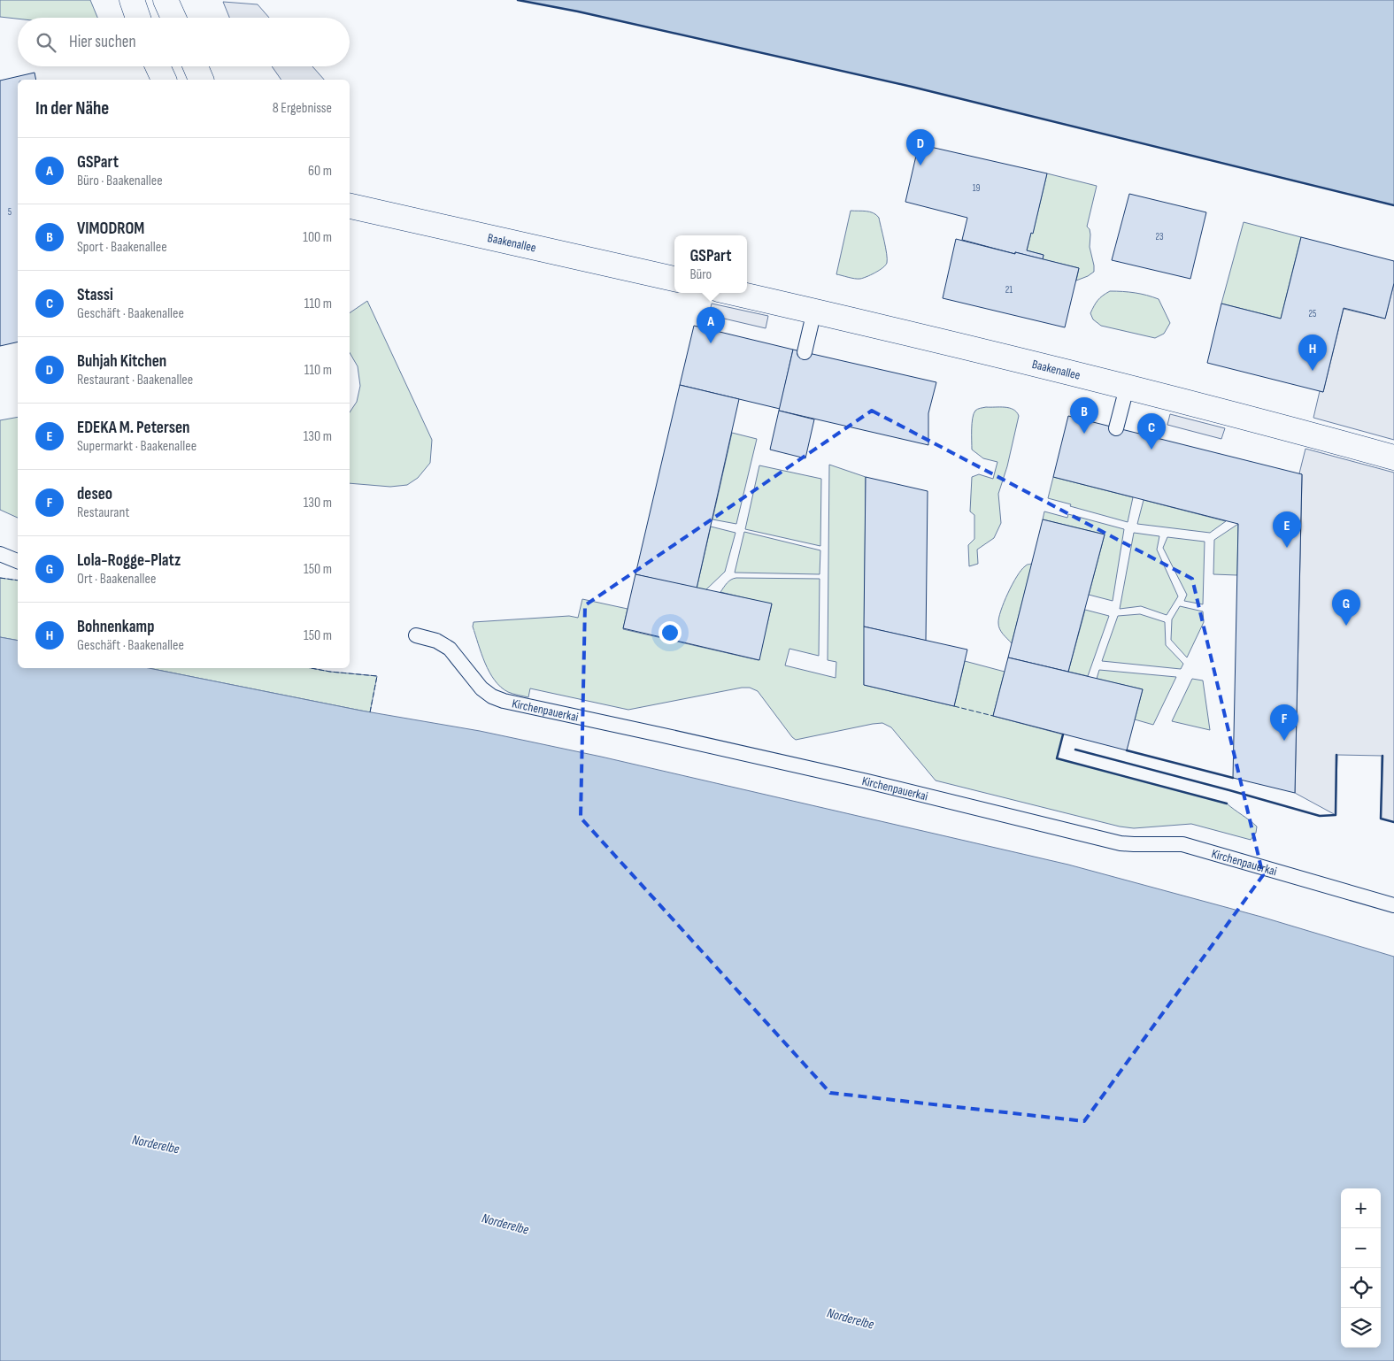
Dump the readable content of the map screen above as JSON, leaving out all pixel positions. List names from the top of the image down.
{
  "streets": {
    "street": ["Baakenallee"],
    "lane": ["Kirchenpauerkai"]
  },
  "water": ["Norderelbe"],
  "house_numbers": [
    "19",
    "5",
    "23",
    "21",
    "25"
  ],
  "page": {
    "search": "Hier suchen",
    "heading": ["In der Nähe", "8 Ergebnisse"],
    "pins": [
      "D",
      "A",
      "H",
      "B",
      "C",
      "E",
      "G",
      "F"
    ],
    "list": [
      {
        "mark": "A",
        "name": "GSPart",
        "note": "Büro · Baakenallee",
        "value": "60 m"
      },
      {
        "mark": "B",
        "name": "VIMODROM",
        "note": "Sport · Baakenallee",
        "value": "100 m"
      },
      {
        "mark": "C",
        "name": "Stassi",
        "note": "Geschäft · Baakenallee",
        "value": "110 m"
      },
      {
        "mark": "D",
        "name": "Buhjah Kitchen",
        "note": "Restaurant · Baakenallee",
        "value": "110 m"
      },
      {
        "mark": "E",
        "name": "EDEKA M. Petersen",
        "note": "Supermarkt · Baakenallee",
        "value": "130 m"
      },
      {
        "mark": "F",
        "name": "deseo",
        "note": "Restaurant",
        "value": "130 m"
      },
      {
        "mark": "G",
        "name": "Lola-Rogge-Platz",
        "note": "Ort · Baakenallee",
        "value": "150 m"
      },
      {
        "mark": "H",
        "name": "Bohnenkamp",
        "note": "Geschäft · Baakenallee",
        "value": "150 m"
      }
    ],
    "popup": ["GSPart", "Büro"],
    "map_buttons": ["+", "−"]
  }
}
